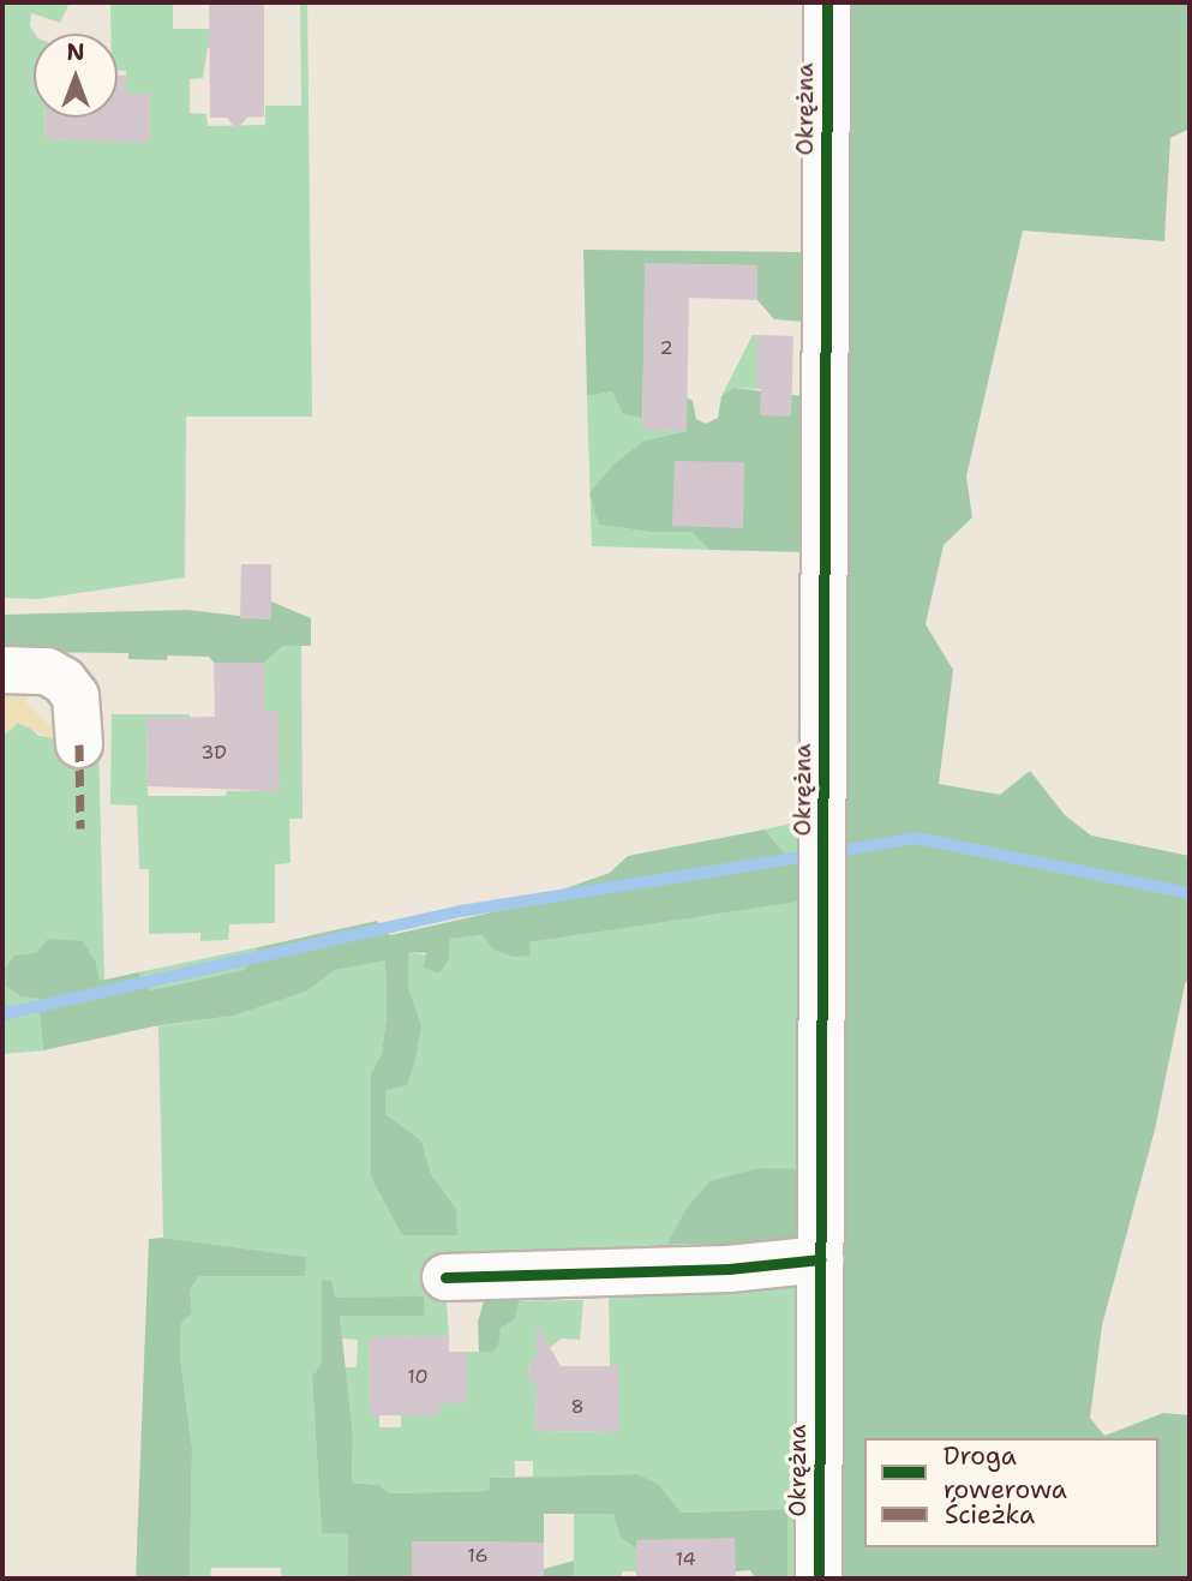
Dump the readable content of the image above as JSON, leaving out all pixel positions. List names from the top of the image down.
{
  "streets": {
    "street": ["Okrężna"]
  },
  "house_numbers": [
    "2",
    "3D",
    "10",
    "8",
    "16",
    "14"
  ],
  "legend": ["Droga rowerowa", "Ścieżka"],
  "north": "top"
}
